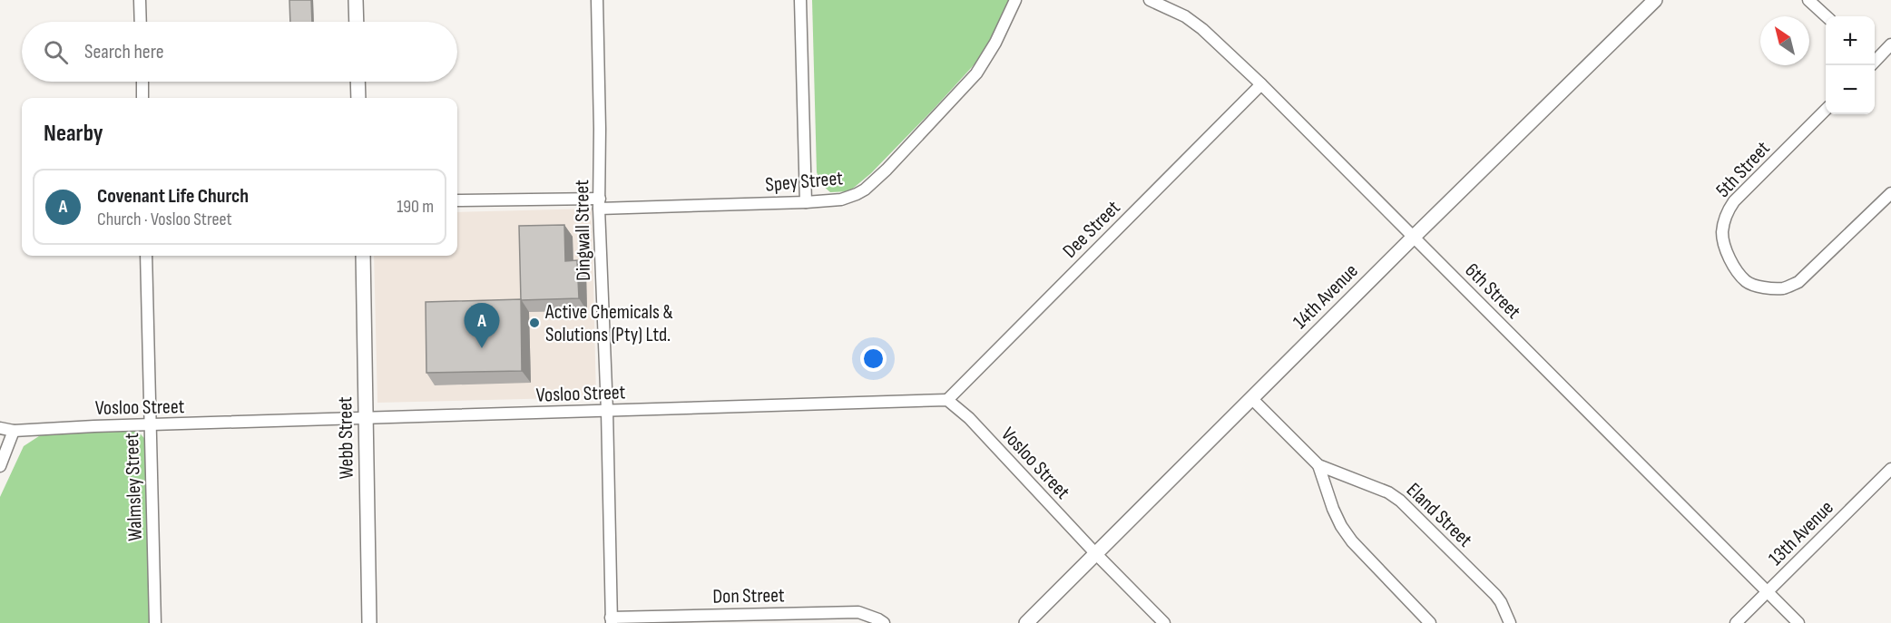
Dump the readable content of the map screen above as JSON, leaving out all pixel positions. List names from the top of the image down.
{
  "streets": {
    "street": [
      "5th Street",
      "Spey Street",
      "Dee Street",
      "Dingwall Street",
      "6th Street",
      "14th Avenue",
      "Vosloo Street",
      "Webb Street",
      "Walmsley Street",
      "Eland Street",
      "13th Avenue",
      "Don Street"
    ]
  },
  "crossings": [
    ["Spey Street", "Dingwall Street"],
    ["Dee Street", "6th Street"],
    ["Dee Street", "Vosloo Street"],
    ["Dingwall Street", "Vosloo Street"],
    ["Dingwall Street", "Don Street"],
    ["6th Street", "14th Avenue"],
    ["6th Street", "13th Avenue"],
    ["14th Avenue", "Vosloo Street"],
    ["14th Avenue", "Eland Street"],
    ["Vosloo Street", "Webb Street"],
    ["Vosloo Street", "Walmsley Street"]
  ],
  "places": ["Active Chemicals & Solutions (Pty) Ltd."],
  "north": "top left",
  "page": {
    "map_buttons": ["+", "−"],
    "search": "Search here",
    "heading": "Nearby",
    "list": [
      {
        "mark": "A",
        "name": "Covenant Life Church",
        "note": "Church · Vosloo Street",
        "value": "190 m"
      }
    ],
    "pins": "A"
  }
}
